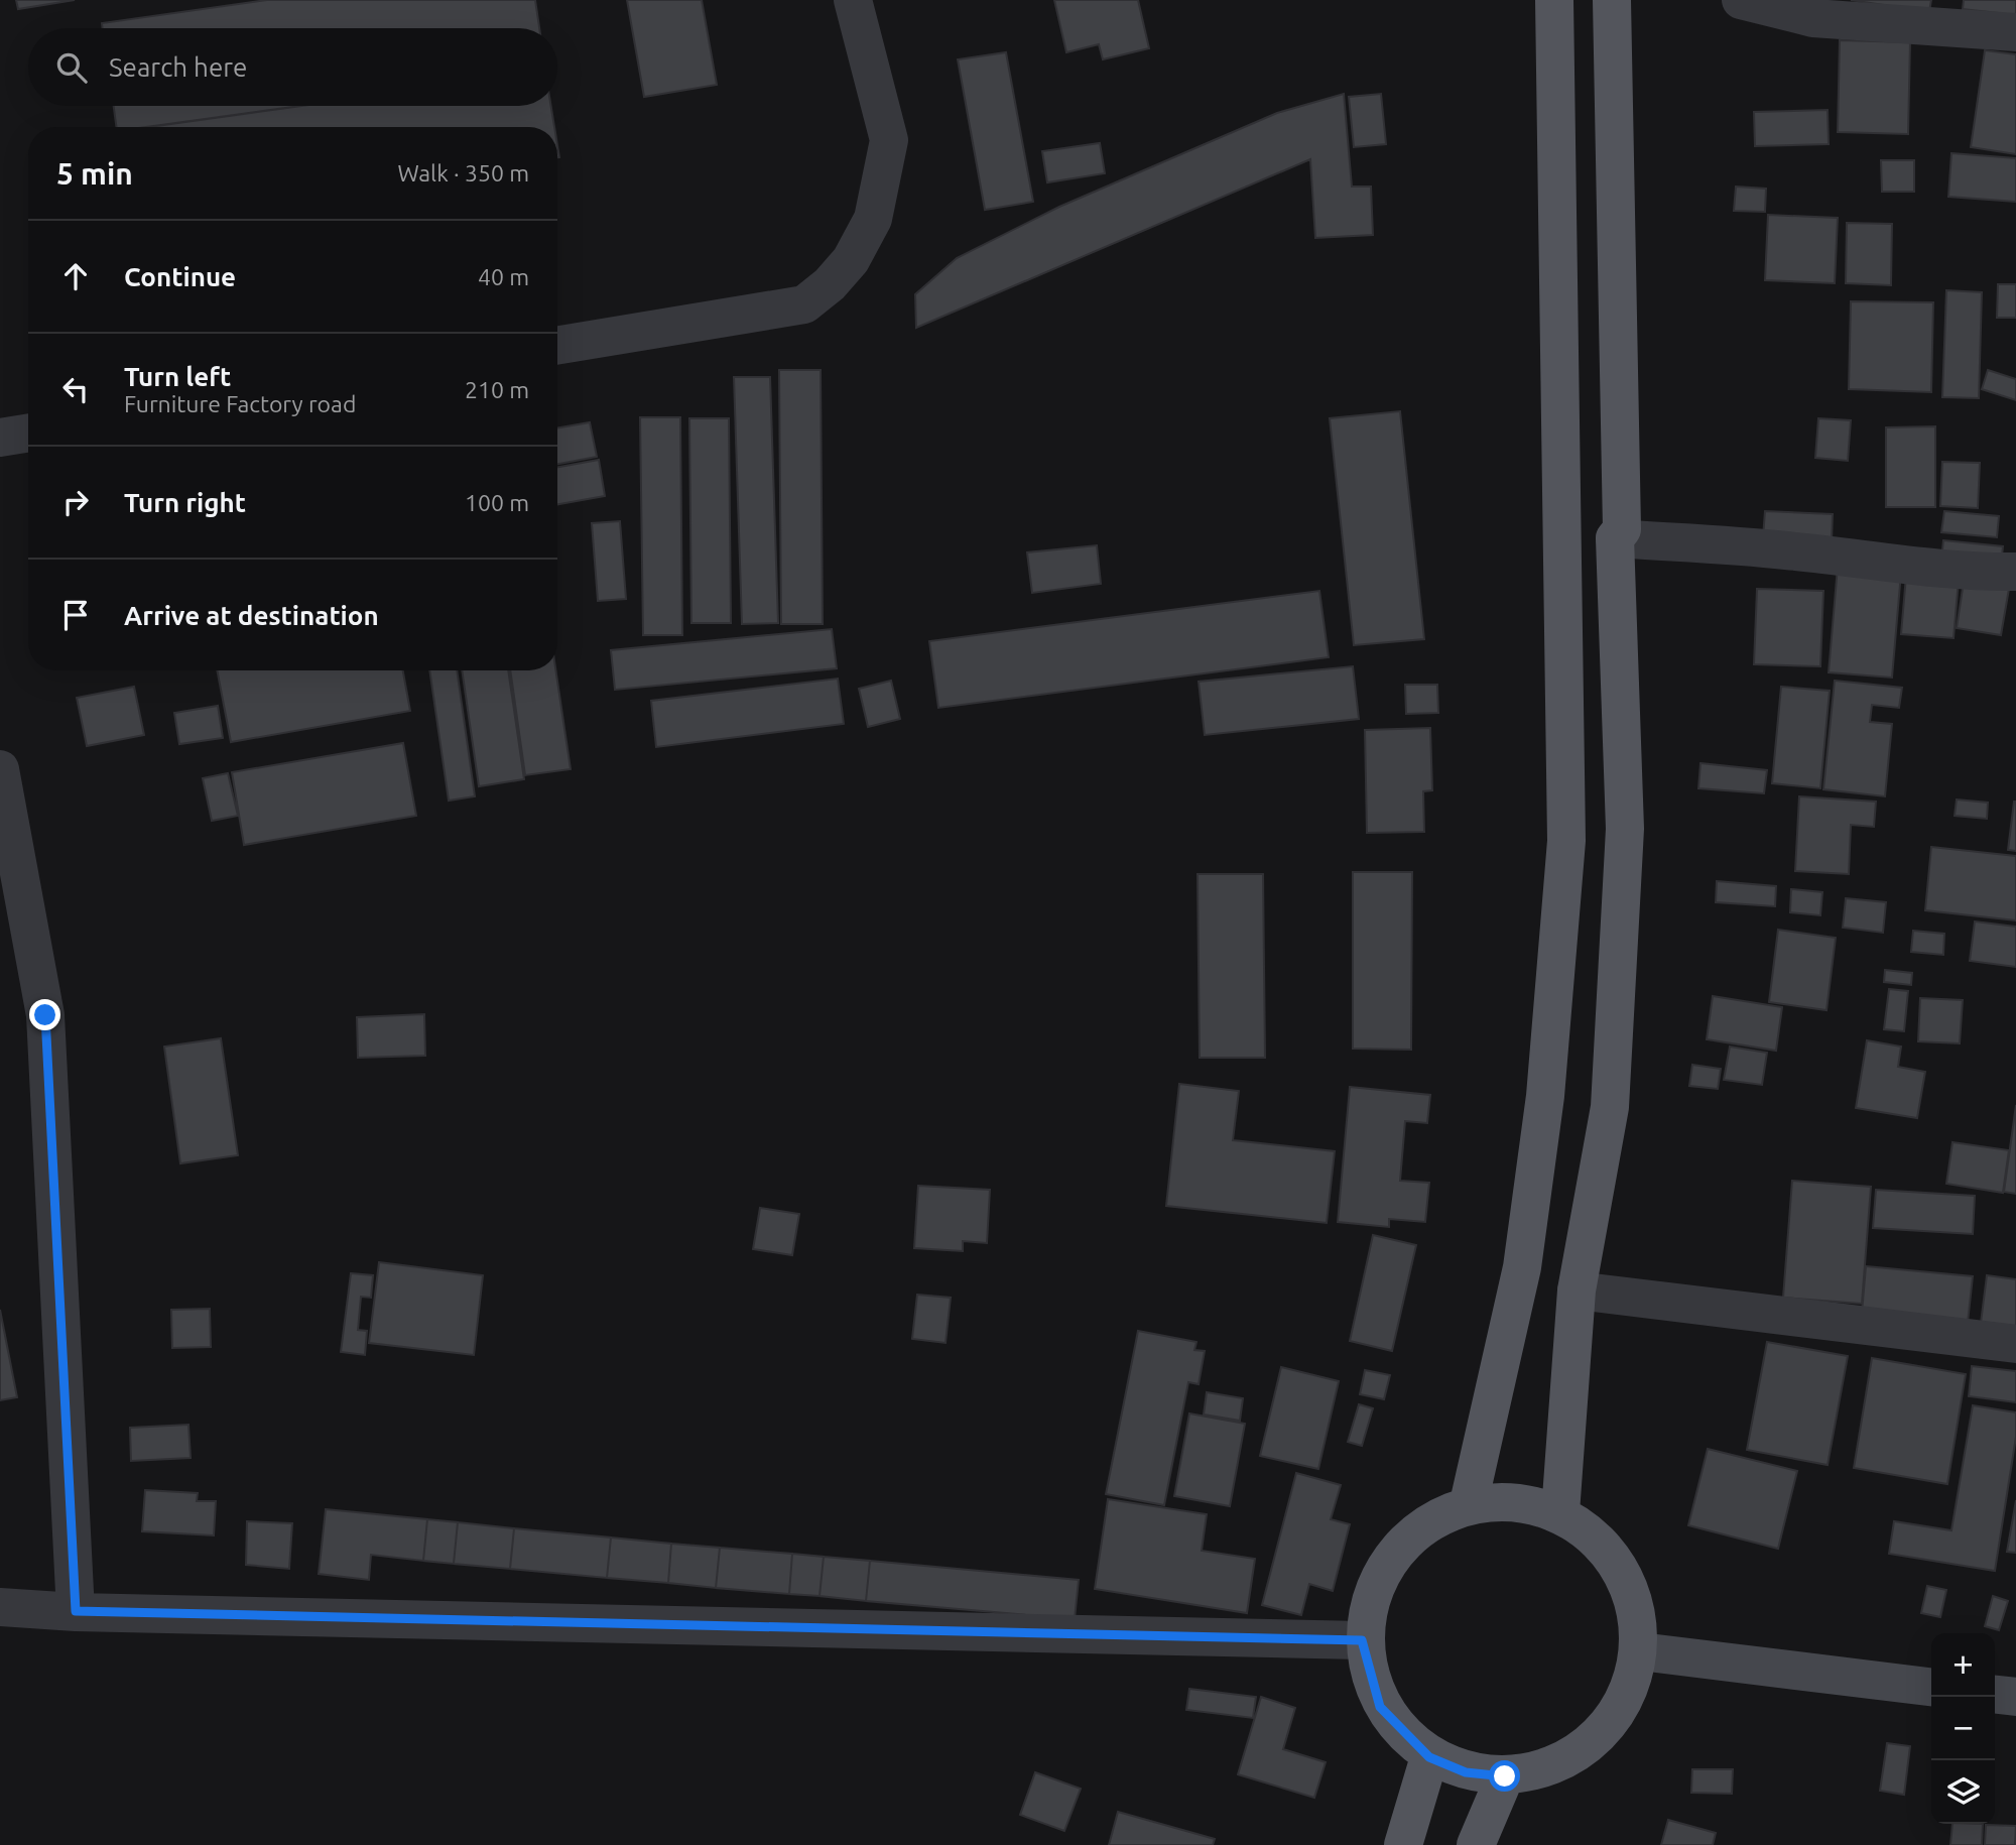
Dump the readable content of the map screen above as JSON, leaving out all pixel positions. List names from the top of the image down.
{
  "page": {
    "search": "Search here",
    "heading": ["5 min", "Walk · 350 m"],
    "list": [
      ["Continue", "40 m"],
      ["Turn left", "Furniture Factory road", "210 m"],
      ["Turn right", "100 m"],
      "Arrive at destination"
    ],
    "map_buttons": ["+", "−"]
  }
}
